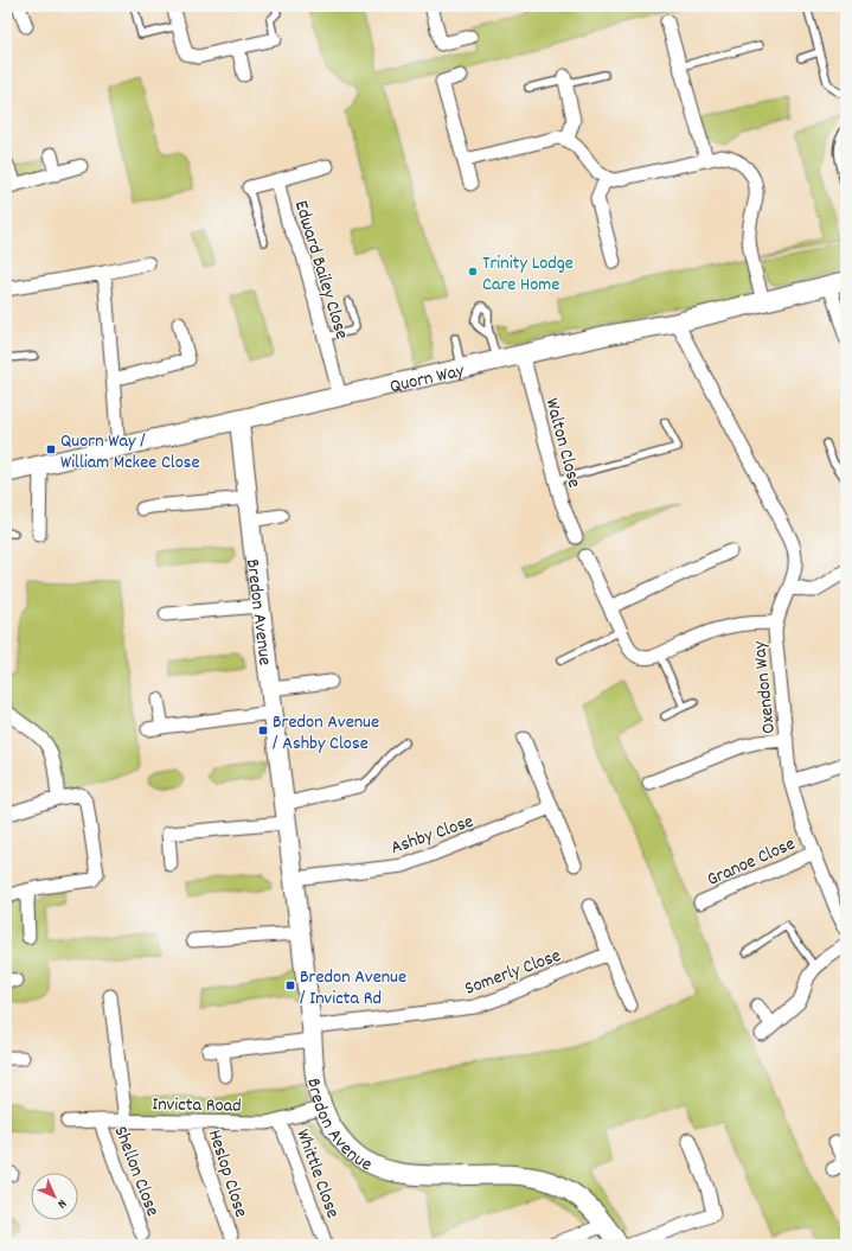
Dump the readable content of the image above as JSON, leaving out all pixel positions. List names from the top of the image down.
{
  "streets": {
    "street": [
      "Edward Bailey Close",
      "Quorn Way",
      "Walton Close",
      "Bredon Avenue",
      "Oxendon Way",
      "Ashby Close",
      "Granoe Close",
      "Somerly Close",
      "Invicta Road",
      "Shellon Close",
      "Heslop Close",
      "Whittle Close"
    ]
  },
  "crossings": [
    ["Edward Bailey Close", "Quorn Way"],
    ["Quorn Way", "Walton Close"],
    ["Quorn Way", "Bredon Avenue"],
    ["Quorn Way", "Oxendon Way"],
    ["Bredon Avenue", "Ashby Close"],
    ["Bredon Avenue", "Somerly Close"],
    ["Bredon Avenue", "Invicta Road"],
    ["Oxendon Way", "Granoe Close"],
    ["Invicta Road", "Shellon Close"],
    ["Invicta Road", "Heslop Close"],
    ["Invicta Road", "Whittle Close"]
  ],
  "places": {
    "other": ["Trinity Lodge Care Home"],
    "transit": ["Quorn Way / William Mckee Close", "Bredon Avenue / Ashby Close", "Bredon Avenue / Invicta Rd"]
  },
  "north": "bottom right"
}
